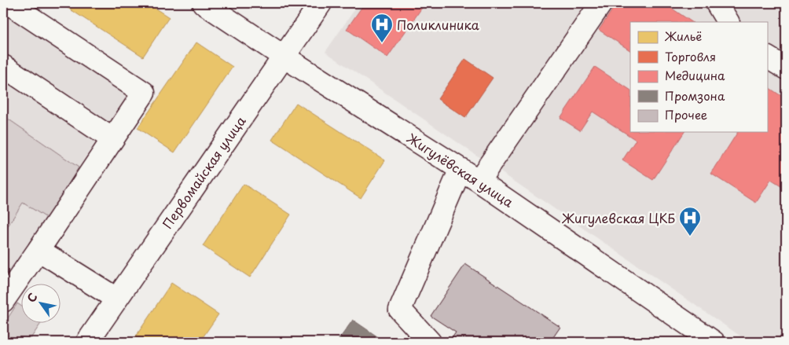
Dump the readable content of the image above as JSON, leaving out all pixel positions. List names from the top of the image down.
{
  "streets": {
    "street": ["Жигулёвская улица", "Первомайская улица"]
  },
  "crossings": [
    ["Жигулёвская улица", "Первомайская улица"]
  ],
  "places": {
    "hospital": ["Поликлиника", "Жигулевская ЦКБ"]
  },
  "legend": [
    "Жильё",
    "Торговля",
    "Медицина",
    "Промзона",
    "Прочее"
  ],
  "north": "top left"
}
